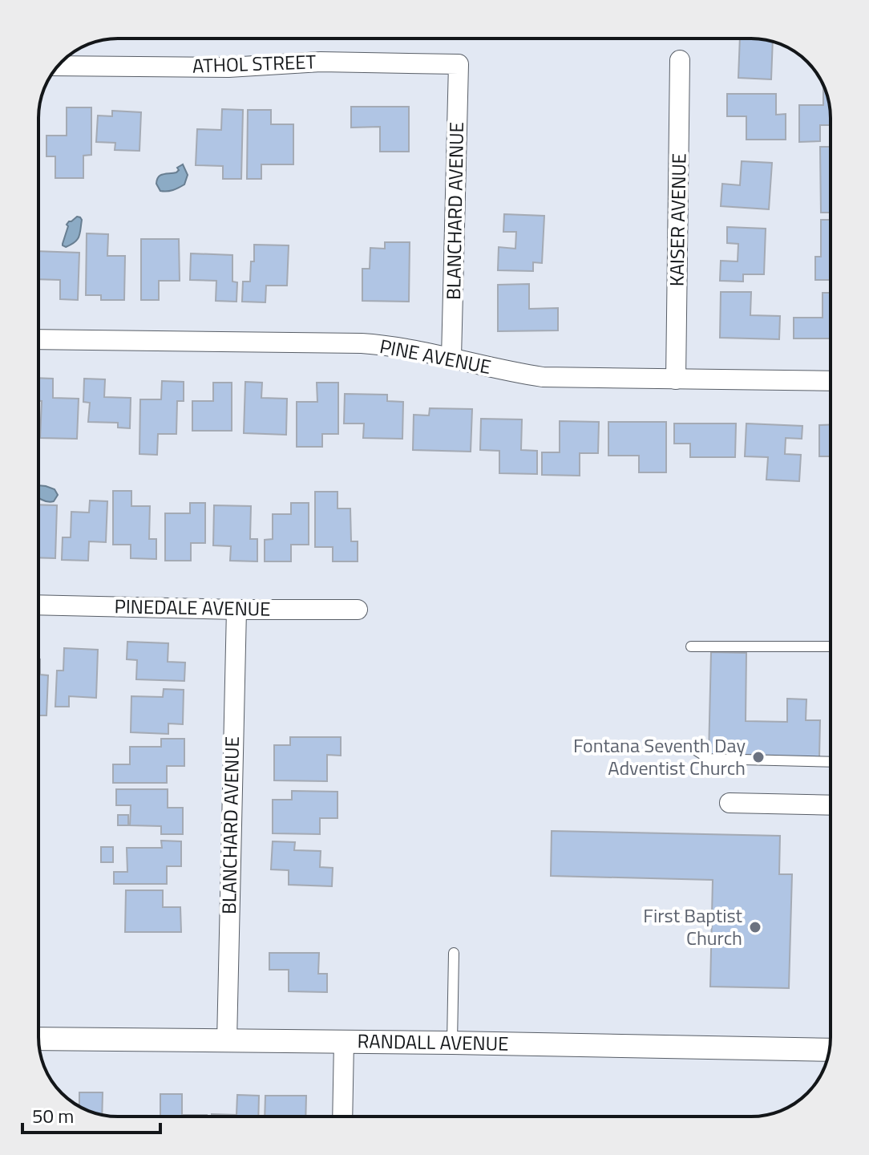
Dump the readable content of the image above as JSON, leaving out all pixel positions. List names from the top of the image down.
{
  "streets": {
    "street": [
      "ATHOL STREET",
      "BLANCHARD AVENUE",
      "KAISER AVENUE",
      "PINE AVENUE",
      "PINEDALE AVENUE",
      "RANDALL AVENUE"
    ]
  },
  "crossings": [
    ["ATHOL STREET", "BLANCHARD AVENUE"],
    ["BLANCHARD AVENUE", "PINE AVENUE"],
    ["BLANCHARD AVENUE", "PINEDALE AVENUE"],
    ["BLANCHARD AVENUE", "RANDALL AVENUE"],
    ["KAISER AVENUE", "PINE AVENUE"]
  ],
  "places": ["Fontana Seventh Day Adventist Church", "First Baptist Church"],
  "scale_bar": "50 m"
}
